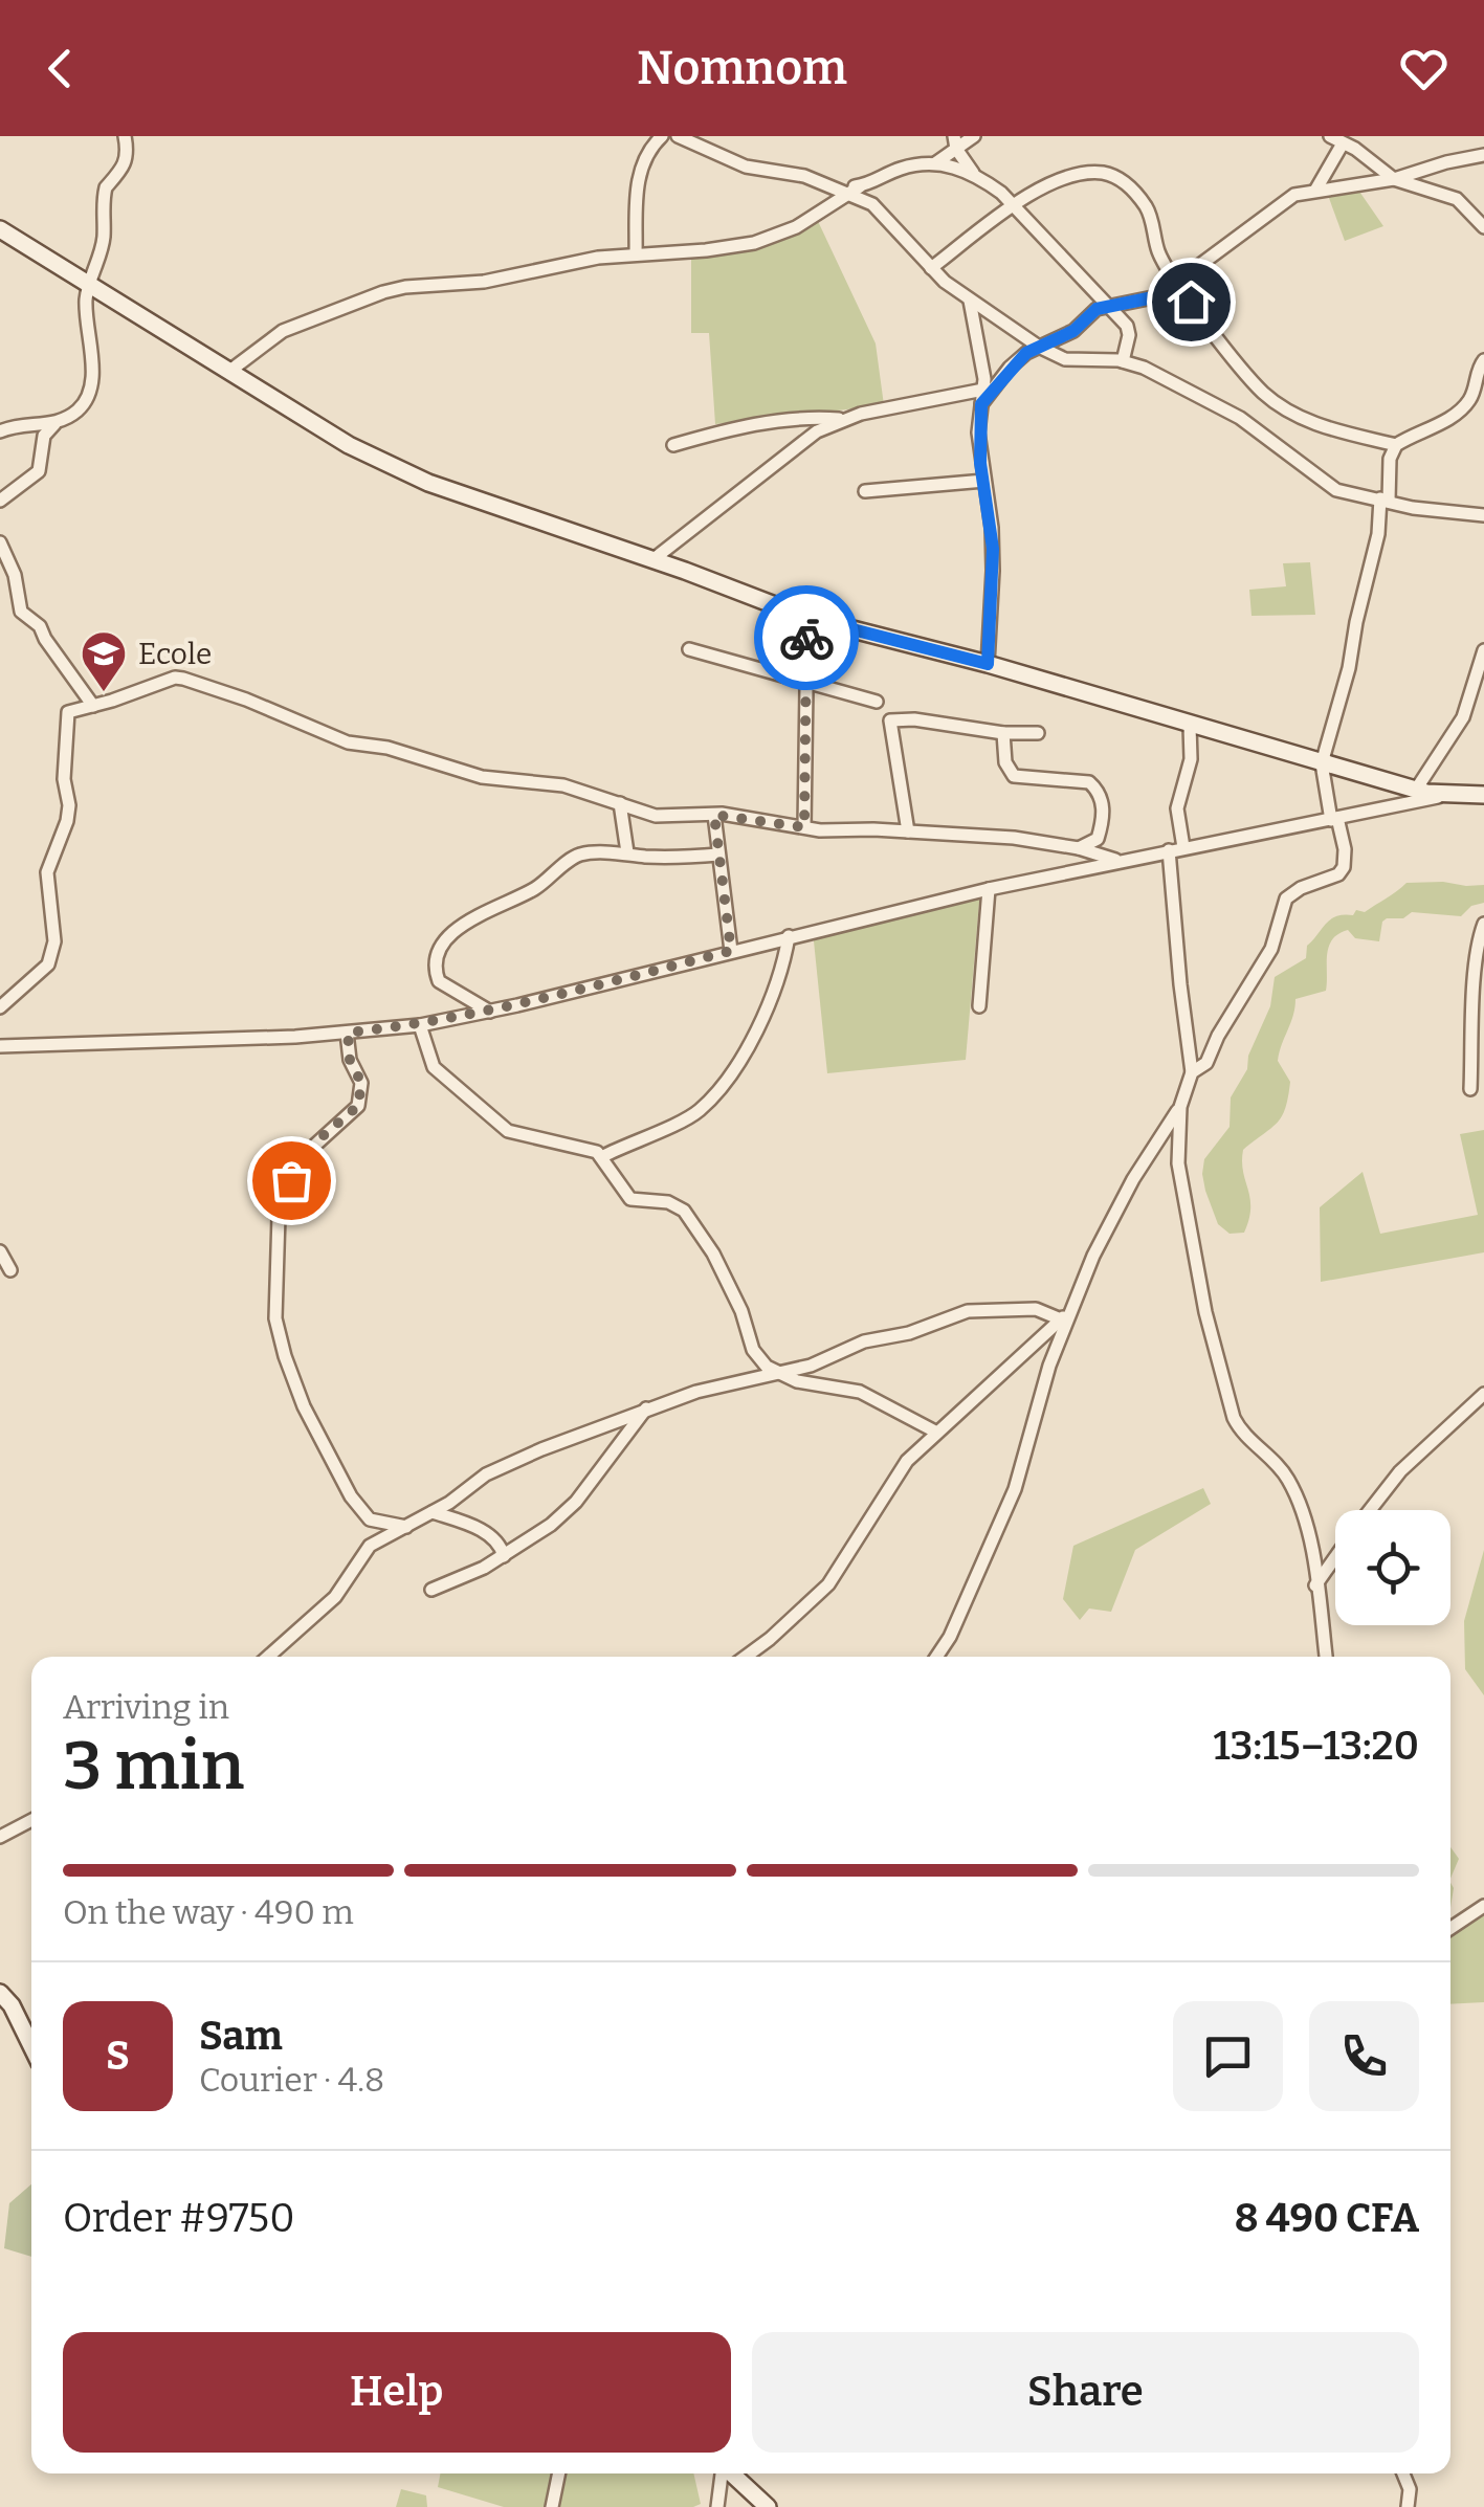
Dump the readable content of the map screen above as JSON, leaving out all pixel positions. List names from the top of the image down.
{
  "places": {
    "school or university": ["Ecole"]
  },
  "page": {
    "header": "Nomnom",
    "heading": ["3 min", "Arriving in", "13:15–13:20"],
    "panel": [
      "Sam",
      "Courier · 4.8",
      "Order #9750",
      "8 490 CFA"
    ],
    "bar": "On the way · 490 m",
    "round": "S",
    "buttons": ["Help", "Share"]
  }
}
